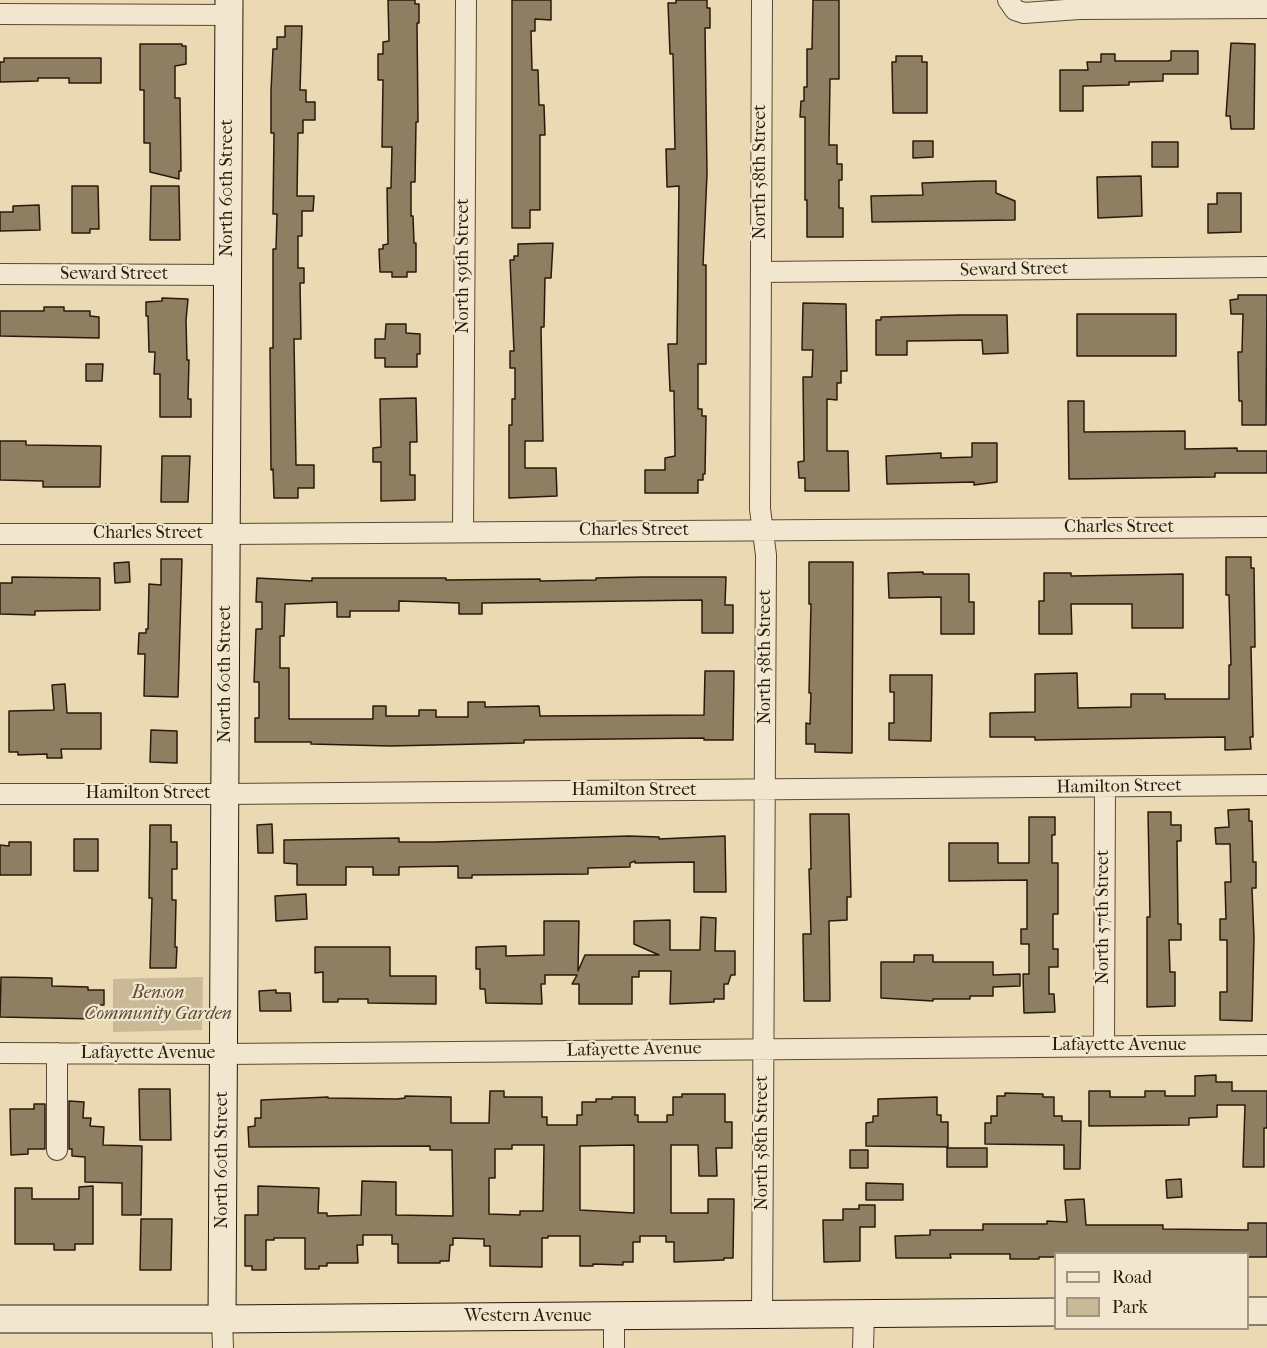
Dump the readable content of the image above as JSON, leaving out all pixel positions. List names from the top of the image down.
{
  "streets": {
    "street": [
      "North 58th Street",
      "North 60th Street",
      "North 59th Street",
      "Seward Street",
      "Charles Street",
      "Hamilton Street",
      "North 57th Street",
      "Lafayette Avenue",
      "Western Avenue"
    ]
  },
  "crossings": [
    ["North 58th Street", "Seward Street"],
    ["North 58th Street", "Charles Street"],
    ["North 58th Street", "Hamilton Street"],
    ["North 58th Street", "Lafayette Avenue"],
    ["North 58th Street", "Western Avenue"],
    ["North 60th Street", "Seward Street"],
    ["North 60th Street", "Charles Street"],
    ["North 60th Street", "Hamilton Street"],
    ["North 60th Street", "Lafayette Avenue"],
    ["North 60th Street", "Western Avenue"],
    ["North 59th Street", "Charles Street"],
    ["Hamilton Street", "North 57th Street"],
    ["North 57th Street", "Lafayette Avenue"]
  ],
  "parks": ["Benson Community Garden"],
  "legend": ["Road", "Park"]
}
